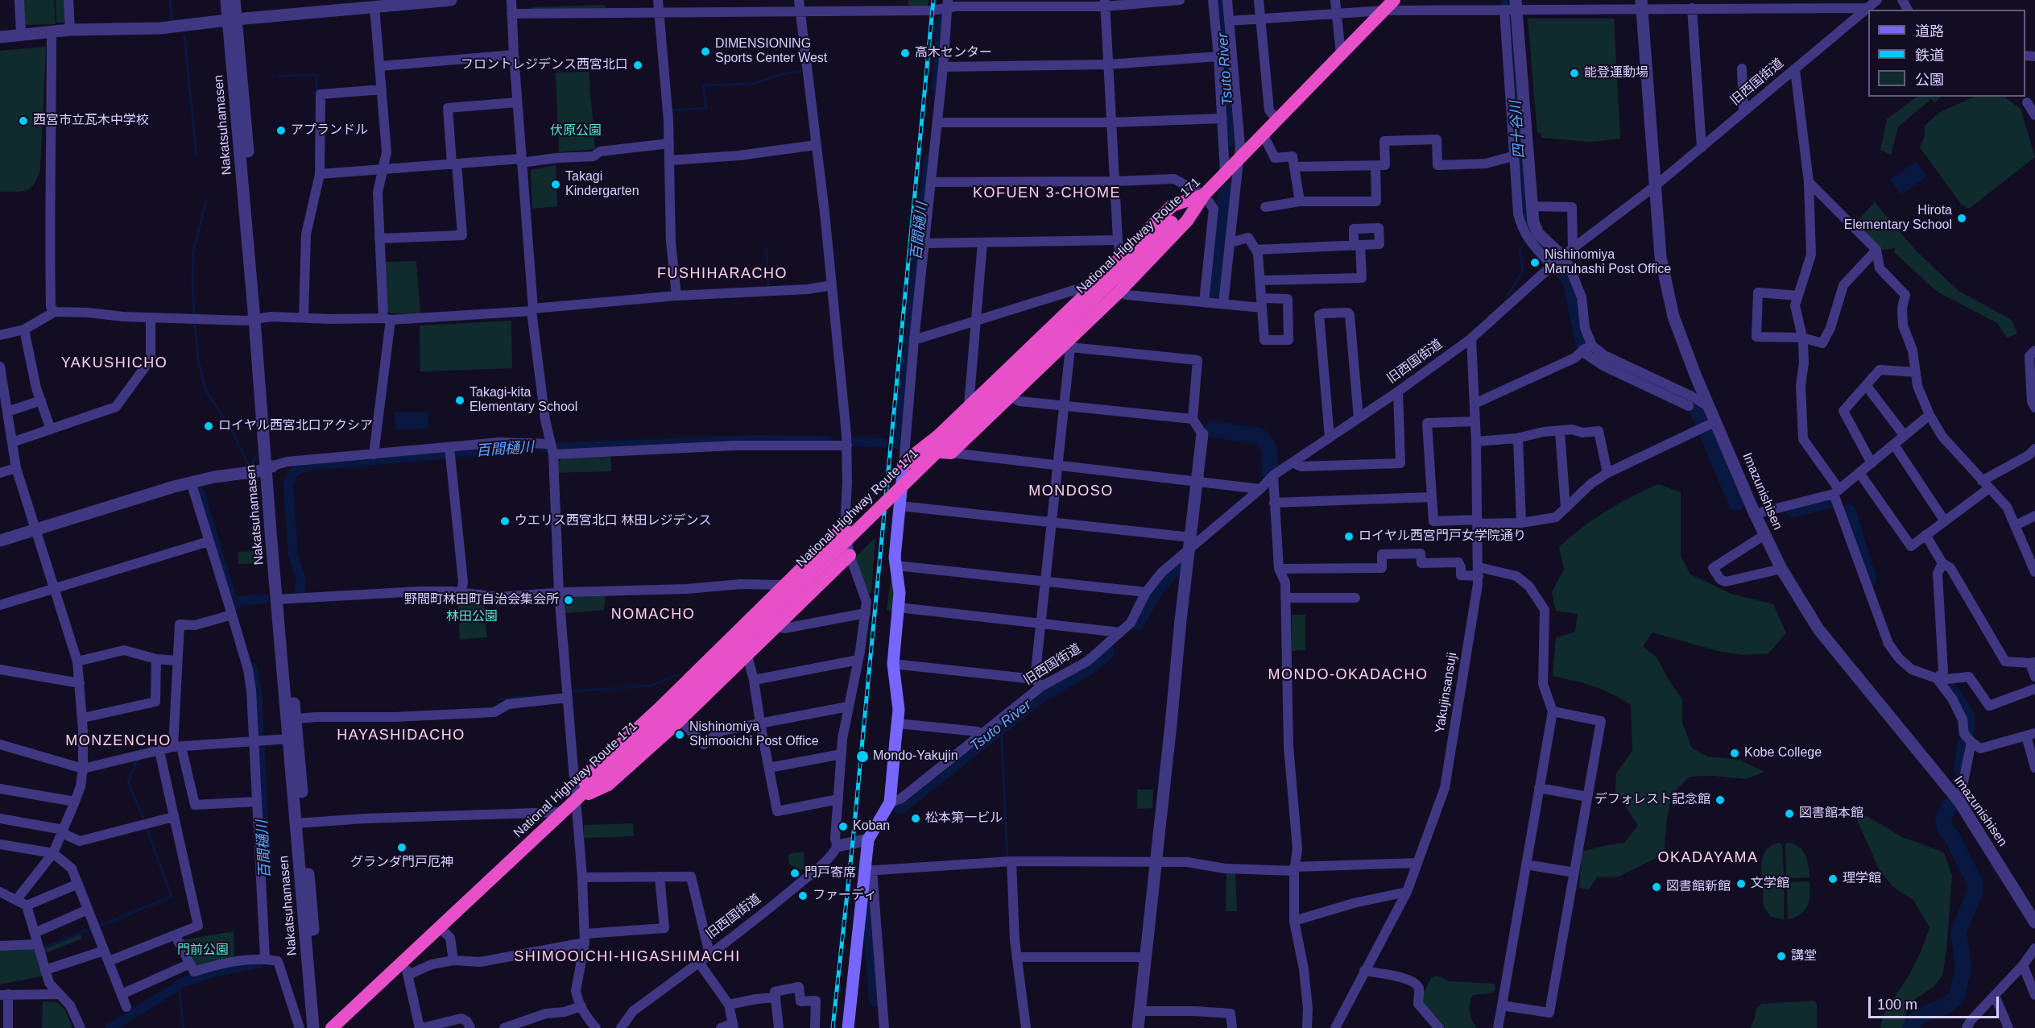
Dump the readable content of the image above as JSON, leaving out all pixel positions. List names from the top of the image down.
{
  "streets": {
    "highway": ["National Highway Route 171"],
    "street": [
      "旧西国街道",
      "Nakatsuhamasen",
      "Imazunishisen",
      "Yakujinsansuji"
    ]
  },
  "crossings": [
    ["旧西国街道", "Imazunishisen"],
    ["旧西国街道", "Yakujinsansuji"]
  ],
  "districts": [
    "KOFUEN 3-CHOME",
    "FUSHIHARACHO",
    "YAKUSHICHO",
    "MONDOSO",
    "NOMACHO",
    "MONDO-OKADACHO",
    "HAYASHIDACHO",
    "MONZENCHO",
    "OKADAYAMA",
    "SHIMOOICHI-HIGASHIMACHI"
  ],
  "water": ["Tsuto River", "四十谷川", "百間樋川"],
  "parks": ["伏原公園", "林田公園", "門前公園"],
  "places": [
    "DIMENSIONING Sports Center West",
    "高木センター",
    "フロントレジデンス西宮北口",
    "能登運動場",
    "西宮市立瓦木中学校",
    "アプランドル",
    "Takagi Kindergarten",
    "Hirota Elementary School",
    "Nishinomiya Maruhashi Post Office",
    "Takagi-kita Elementary School",
    "ロイヤル西宮北口アクシア",
    "ウエリス西宮北口 林田レジデンス",
    "ロイヤル西宮門戸女学院通り",
    "野間町林田町自治会集会所",
    "Nishinomiya Shimooichi Post Office",
    "Kobe College",
    "Mondo-Yakujin",
    "デフォレスト記念館",
    "図書館本館",
    "松本第一ビル",
    "Koban",
    "グランダ門戸厄神",
    "門戸寄席",
    "理学館",
    "文学館",
    "図書館新館",
    "ファーディ",
    "講堂"
  ],
  "legend": ["道路", "鉄道", "公園"],
  "scale_bar": "100 m"
}
